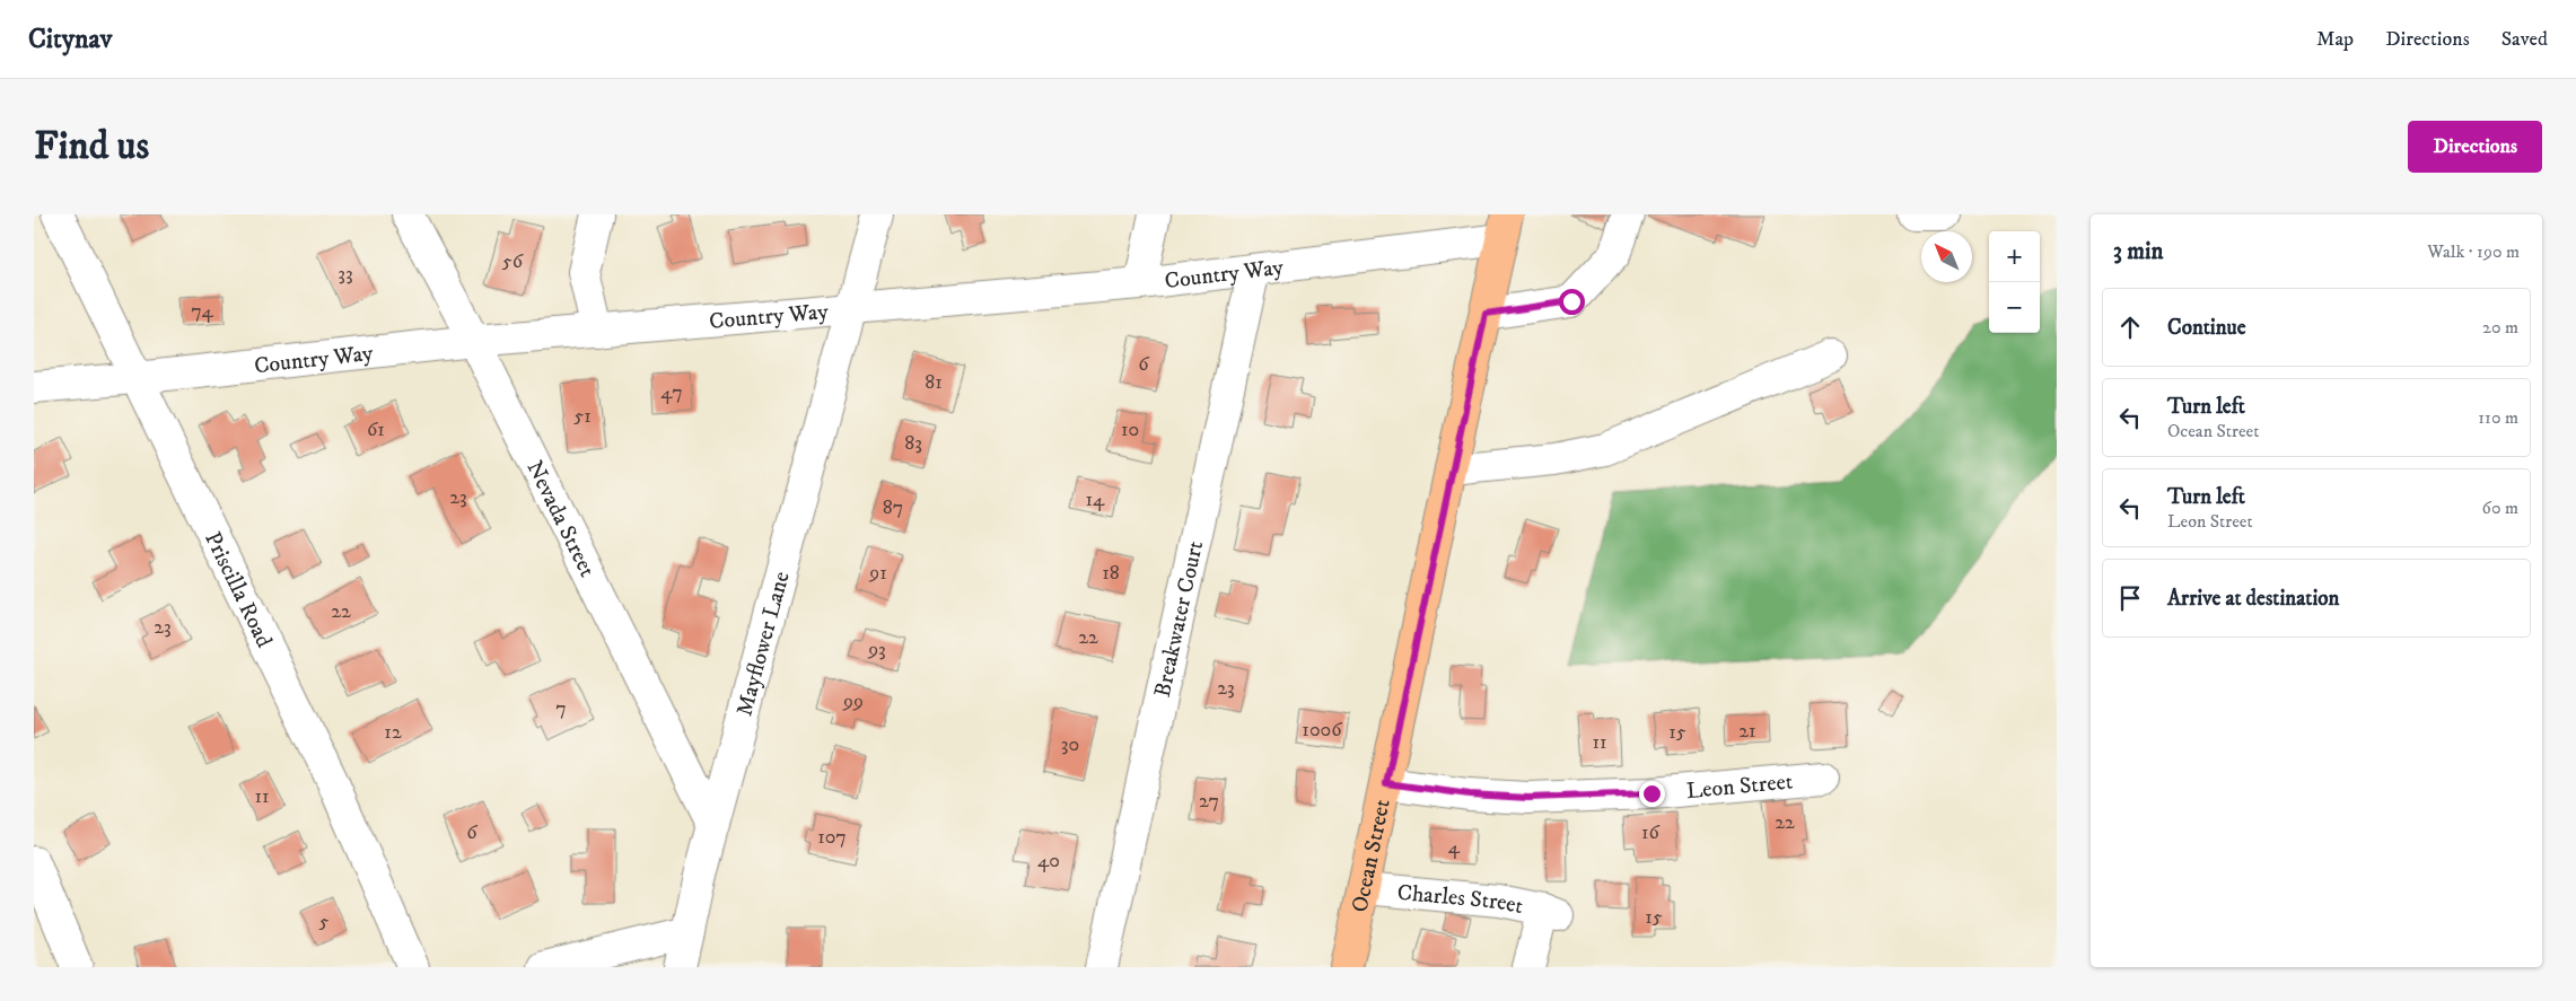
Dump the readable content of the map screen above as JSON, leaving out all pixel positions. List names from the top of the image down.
{
  "streets": {
    "main road": ["Ocean Street"],
    "street": [
      "Country Way",
      "Nevada Street",
      "Priscilla Road",
      "Breakwater Court",
      "Mayflower Lane",
      "Leon Street",
      "Charles Street"
    ]
  },
  "crossings": [
    ["Country Way", "Nevada Street"],
    ["Country Way", "Priscilla Road"],
    ["Country Way", "Breakwater Court"],
    ["Country Way", "Mayflower Lane"],
    ["Country Way", "Ocean Street"],
    ["Nevada Street", "Mayflower Lane"],
    ["Leon Street", "Ocean Street"],
    ["Ocean Street", "Charles Street"]
  ],
  "house_numbers": [
    "56",
    "33",
    "74",
    "6",
    "81",
    "47",
    "51",
    "61",
    "10",
    "83",
    "23",
    "14",
    "87",
    "91",
    "18",
    "22",
    "23",
    "22",
    "93",
    "23",
    "99",
    "7",
    "1006",
    "21",
    "12",
    "15",
    "11",
    "30",
    "11",
    "27",
    "22",
    "6",
    "16",
    "107",
    "4",
    "40",
    "15",
    "5"
  ],
  "north": "top left",
  "page": {
    "header": "Citynav",
    "nav": ["Map", "Directions", "Saved"],
    "buttons": "Directions",
    "title": "Find us",
    "heading": ["3 min", "Walk · 190 m"],
    "map_buttons": ["+", "−"],
    "list": [
      ["Continue", "20 m"],
      ["Turn left", "Ocean Street", "110 m"],
      ["Turn left", "Leon Street", "60 m"],
      "Arrive at destination"
    ]
  }
}
